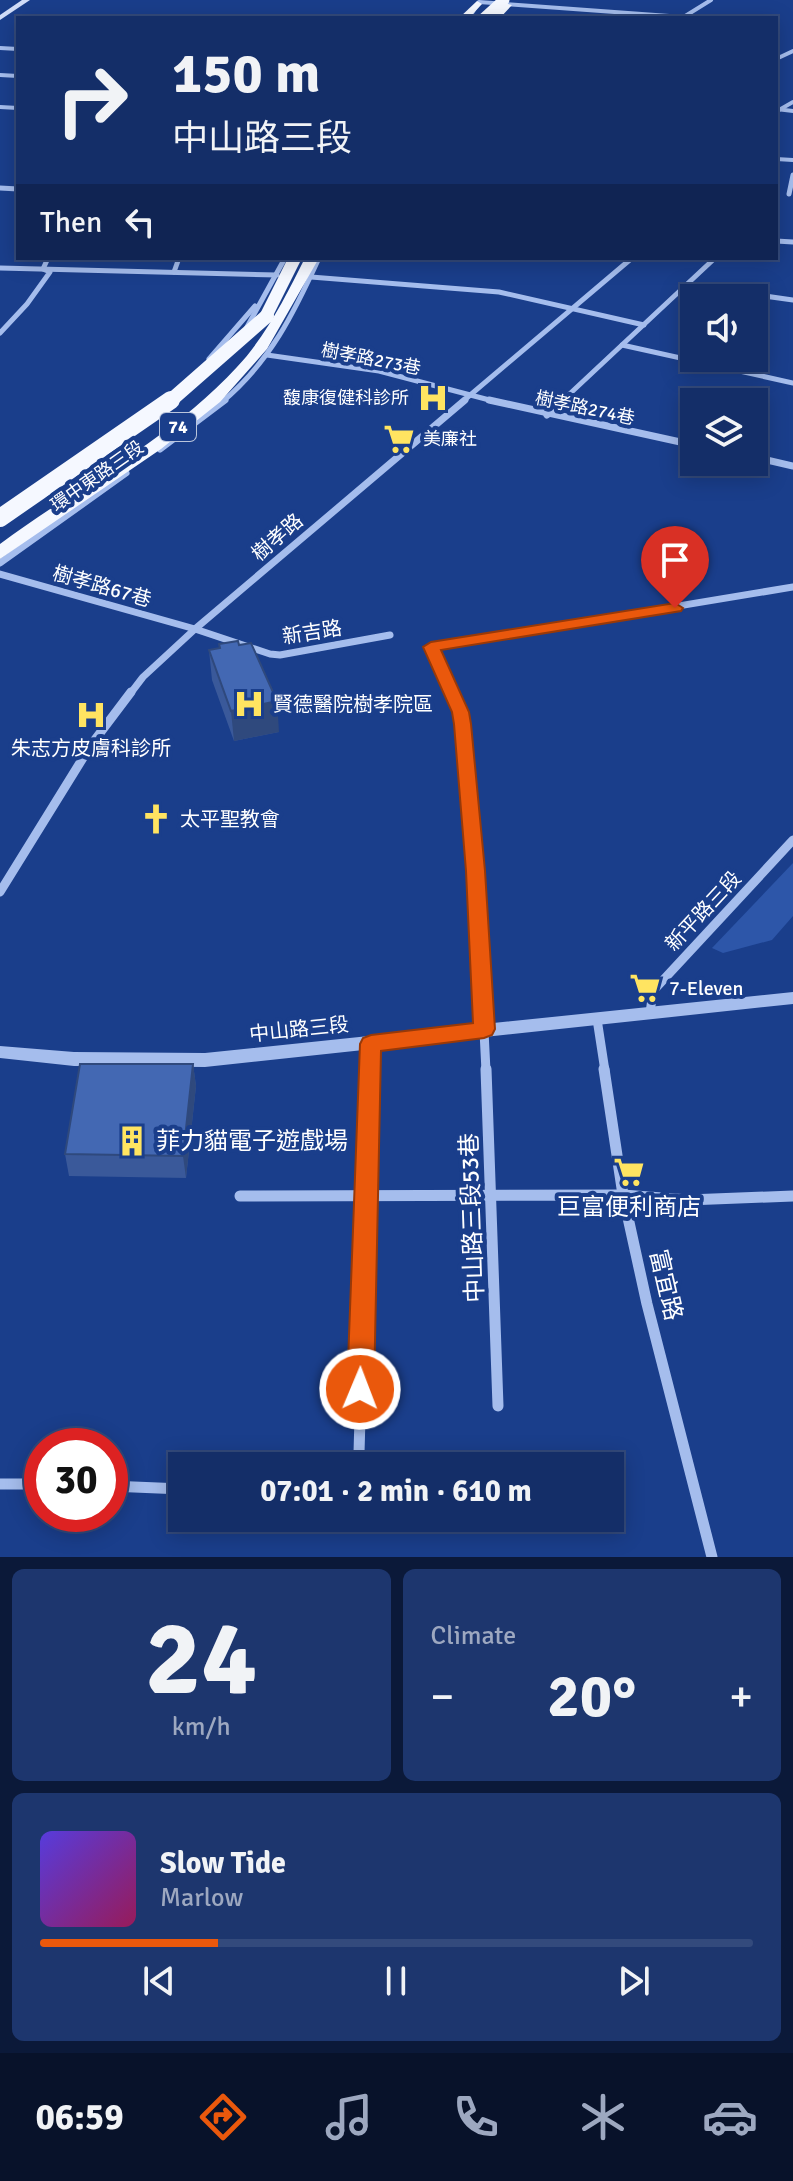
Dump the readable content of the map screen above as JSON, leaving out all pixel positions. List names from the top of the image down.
{
  "streets": {
    "highway": ["74"],
    "street": [
      "樹孝路273巷",
      "樹孝路274巷",
      "環中東路三段",
      "樹孝路",
      "樹孝路67巷",
      "新吉路",
      "新平路三段",
      "中山路三段",
      "中山路三段53巷",
      "富宜路"
    ]
  },
  "crossings": [
    ["樹孝路273巷", "樹孝路274巷"],
    ["樹孝路273巷", "環中東路三段"],
    ["樹孝路273巷", "樹孝路"],
    ["樹孝路274巷", "樹孝路"],
    ["樹孝路", "樹孝路67巷"],
    ["樹孝路", "新吉路"],
    ["樹孝路67巷", "新吉路"],
    ["新平路三段", "中山路三段"],
    ["中山路三段", "中山路三段53巷"],
    ["中山路三段", "富宜路"]
  ],
  "places": {
    "hospital": ["馥康復健科診所", "賢德醫院樹孝院區", "朱志方皮膚科診所"],
    "supermarket": ["美廉社", "7-Eleven", "巨富便利商店"],
    "church": ["太平聖教會"],
    "building": ["菲力貓電子遊戲場"]
  },
  "page": {
    "turn": ["150 m", "中山路三段"],
    "then": "Then",
    "limit": "30",
    "trip": "07:01 · 2 min · 610 m",
    "tile": [
      ["24", "km/h"],
      "Climate"
    ],
    "heat": ["−", "20°", "+"],
    "song": ["Slow Tide", "Marlow"],
    "tabs": "06:59"
  }
}
